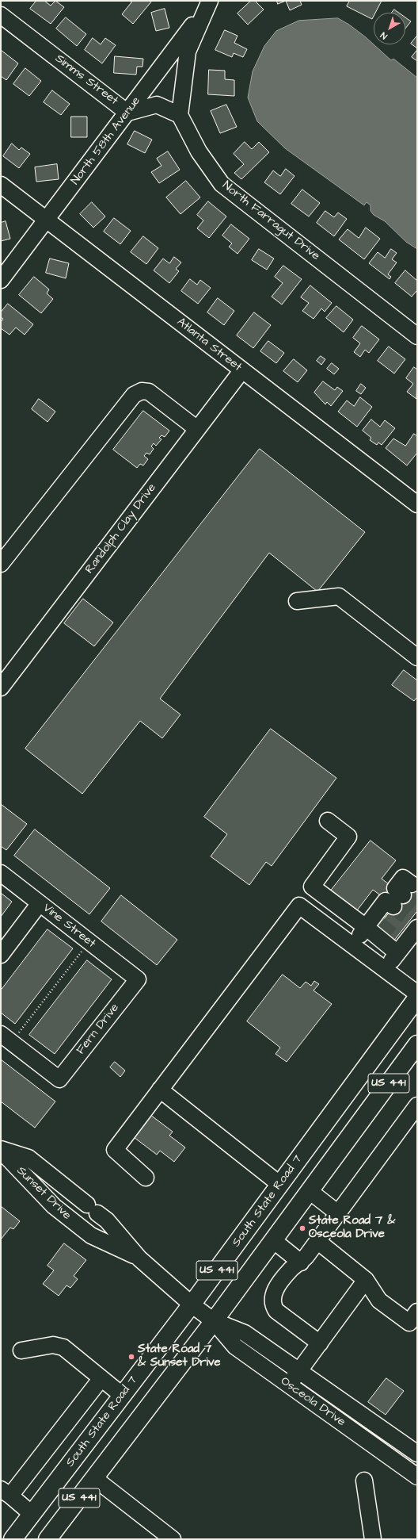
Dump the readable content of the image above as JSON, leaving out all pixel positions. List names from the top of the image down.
{
  "streets": {
    "main road": ["US 441", "South State Road 7"],
    "street": [
      "Simms Street",
      "North 58th Avenue",
      "North Farragut Drive",
      "Atlanta Street",
      "Randolph Clay Drive",
      "Vine Street",
      "Fern Drive",
      "Sunset Drive",
      "Osceola Drive"
    ]
  },
  "crossings": [
    ["Simms Street", "North 58th Avenue"],
    ["Simms Street", "North Farragut Drive"],
    ["North 58th Avenue", "Atlanta Street"],
    ["Atlanta Street", "Randolph Clay Drive"],
    ["Vine Street", "Fern Drive"],
    ["US 441", "Osceola Drive"],
    ["Sunset Drive", "South State Road 7"],
    ["Sunset Drive", "Osceola Drive"],
    ["South State Road 7", "Osceola Drive"]
  ],
  "places": ["State Road 7 & Osceola Drive", "State Road 7 & Sunset Drive"],
  "north": "bottom left"
}
